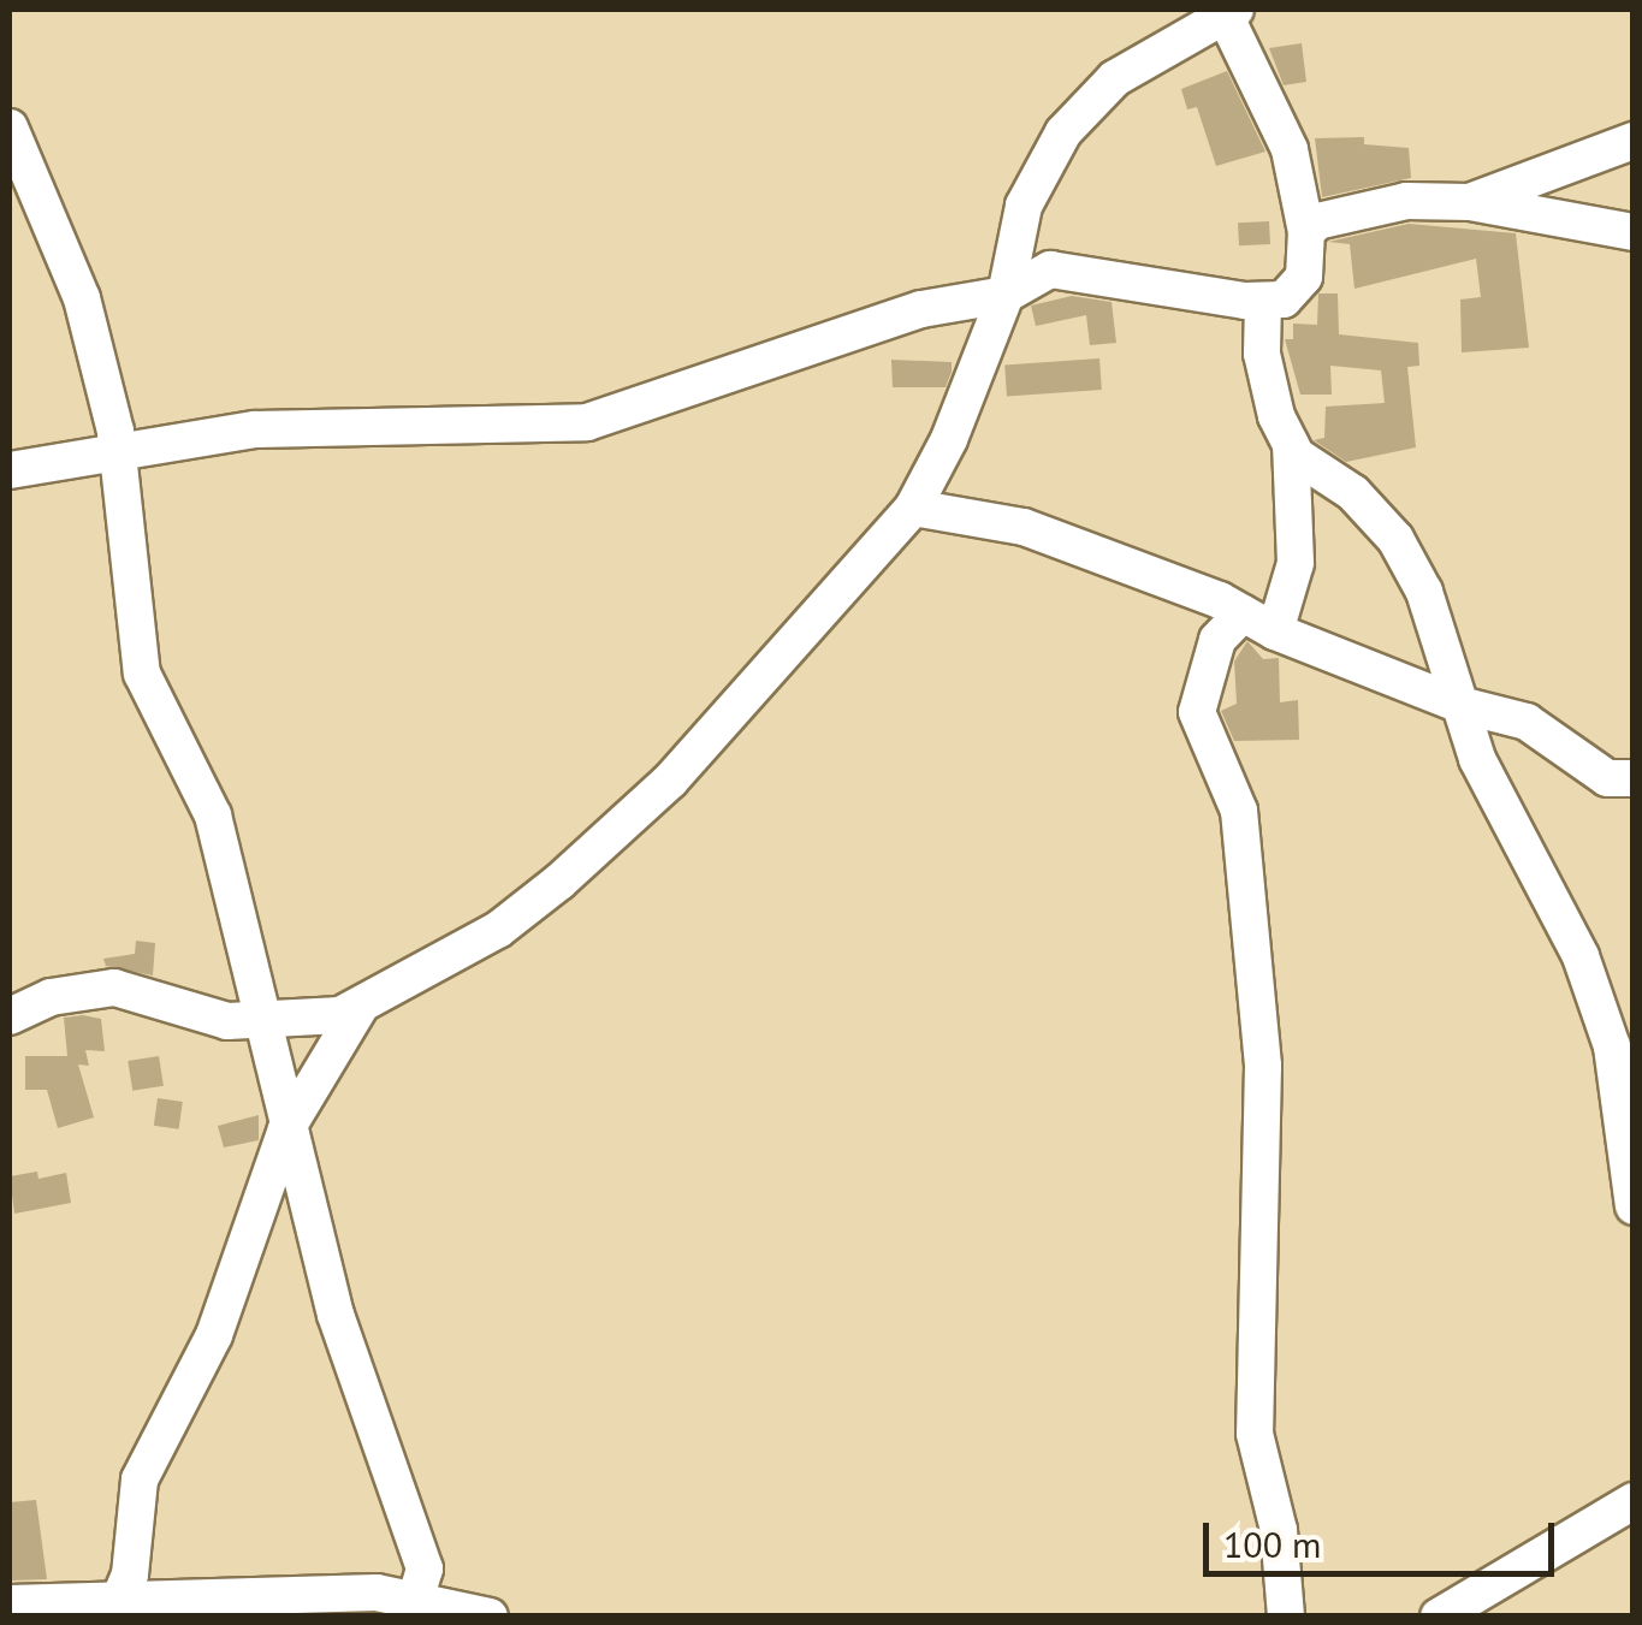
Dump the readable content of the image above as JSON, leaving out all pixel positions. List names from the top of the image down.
{
  "scale_bar": "100 m"
}
